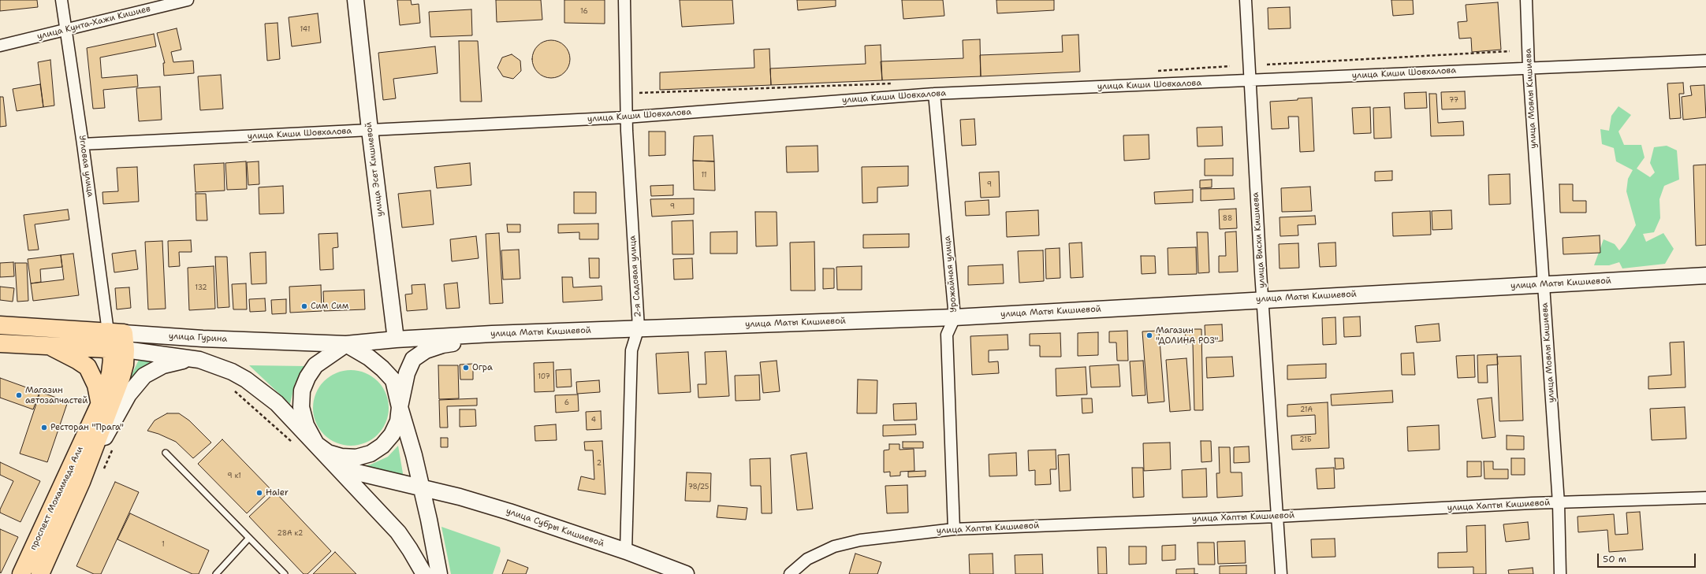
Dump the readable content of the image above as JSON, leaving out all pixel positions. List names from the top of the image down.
{
  "streets": {
    "main road": [
      "улица Эсет Кишиевой",
      "улица Маты Кишиевой",
      "улица Гурина",
      "проспект Мохаммеда Али",
      "улица Субры Кишиевой"
    ],
    "street": [
      "улица Кунта-Хажи Кишиев",
      "улица Киши Шовхалова",
      "улица Мовлы Кишиева",
      "Угловая улица",
      "улица Висхи Кишиева",
      "Урожайная улица",
      "2-я Садовая улица",
      "улица Хапты Кишиевой"
    ]
  },
  "crossings": [
    ["улица Кунта-Хажи Кишиев", "Угловая улица"],
    ["улица Киши Шовхалова", "улица Мовлы Кишиева"],
    ["улица Киши Шовхалова", "Угловая улица"],
    ["улица Киши Шовхалова", "улица Эсет Кишиевой"],
    ["улица Киши Шовхалова", "улица Висхи Кишиева"],
    ["улица Киши Шовхалова", "Урожайная улица"],
    ["улица Киши Шовхалова", "2-я Садовая улица"],
    ["улица Мовлы Кишиева", "улица Маты Кишиевой"],
    ["улица Мовлы Кишиева", "улица Хапты Кишиевой"],
    ["Угловая улица", "улица Гурина"],
    ["Угловая улица", "проспект Мохаммеда Али"],
    ["улица Эсет Кишиевой", "улица Маты Кишиевой"],
    ["улица Эсет Кишиевой", "улица Гурина"],
    ["улица Висхи Кишиева", "улица Маты Кишиевой"],
    ["улица Висхи Кишиева", "улица Хапты Кишиевой"],
    ["Урожайная улица", "улица Маты Кишиевой"],
    ["Урожайная улица", "улица Хапты Кишиевой"],
    ["2-я Садовая улица", "улица Маты Кишиевой"],
    ["2-я Садовая улица", "улица Субры Кишиевой"],
    ["улица Маты Кишиевой", "улица Гурина"],
    ["улица Гурина", "проспект Мохаммеда Али"]
  ],
  "places": [
    "Сим Сим",
    "Магазин \"ДОЛИНА РОЗ\"",
    "Огра",
    "Магазин автозапчастей",
    "Ресторан \"Прага\"",
    "Haier"
  ],
  "house_numbers": [
    "16",
    "141",
    "77",
    "11",
    "9",
    "9",
    "88",
    "132",
    "107",
    "6",
    "21А",
    "4",
    "21Б",
    "2",
    "9 к1",
    "78/25",
    "28А к2",
    "1"
  ],
  "scale_bar": "50 m"
}
